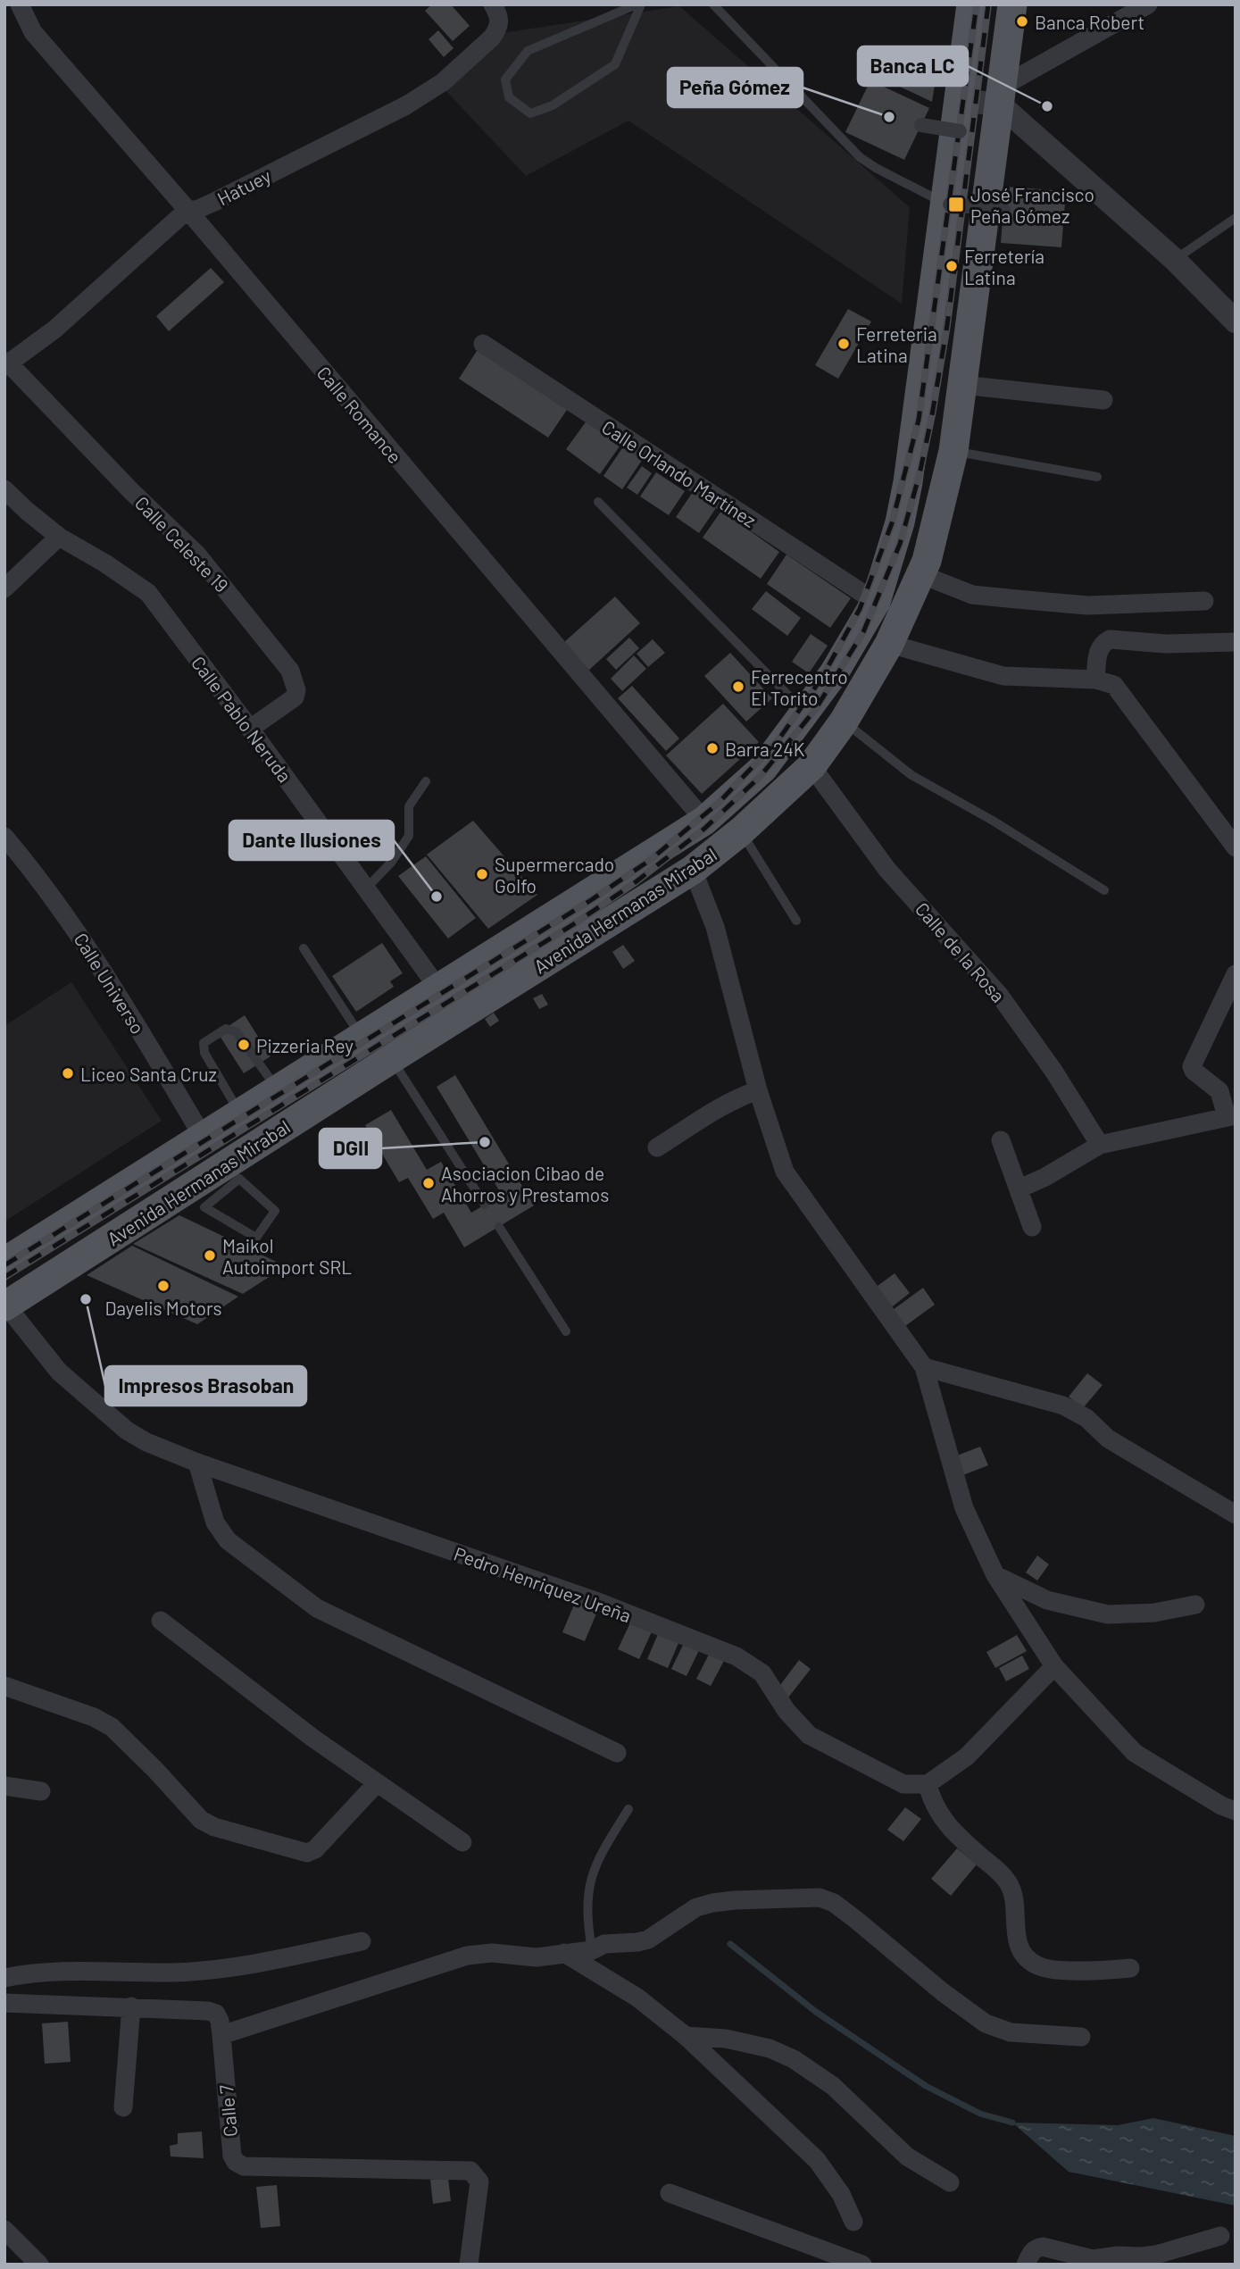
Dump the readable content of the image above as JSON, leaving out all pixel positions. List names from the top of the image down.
{
  "streets": {
    "main road": ["Avenida Hermanas Mirabal"],
    "street": [
      "Hatuey",
      "Calle Romance",
      "Calle Orlando Martínez",
      "Calle Celeste 19",
      "Calle Pablo Neruda",
      "Calle de la Rosa",
      "Calle Universo",
      "Pedro Henriquez Ureña",
      "Calle 7"
    ]
  },
  "crossings": [
    ["Hatuey", "Calle Romance"],
    ["Hatuey", "Calle Celeste 19"],
    ["Calle Romance", "Avenida Hermanas Mirabal"],
    ["Calle Orlando Martínez", "Avenida Hermanas Mirabal"],
    ["Calle Celeste 19", "Calle Pablo Neruda"],
    ["Calle Pablo Neruda", "Avenida Hermanas Mirabal"],
    ["Avenida Hermanas Mirabal", "Calle de la Rosa"],
    ["Avenida Hermanas Mirabal", "Calle Universo"],
    ["Avenida Hermanas Mirabal", "Pedro Henriquez Ureña"]
  ],
  "places": {
    "other": [
      "Banca Robert",
      "Banca LC",
      "Peña Gómez",
      "Ferretería Latina",
      "Ferreteria Latina",
      "Ferrecentro El Torito",
      "Barra 24K",
      "Supermercado Golfo",
      "Dante Ilusiones",
      "Pizzeria Rey",
      "Liceo Santa Cruz",
      "DGII",
      "Asociacion Cibao de Ahorros y Prestamos",
      "Maikol Autoimport SRL",
      "Dayelis Motors",
      "Impresos Brasoban"
    ],
    "transit": ["José Francisco Peña Gómez"]
  }
}
